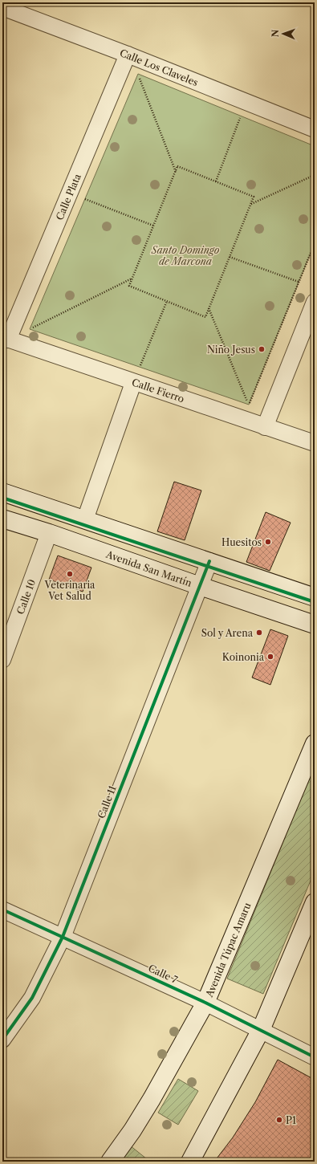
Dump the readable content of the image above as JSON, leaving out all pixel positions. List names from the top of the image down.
{
  "streets": {
    "main road": ["Avenida San Martín", "Avenida Túpac Amaru"],
    "street": [
      "Calle Los Claveles",
      "Calle Plata",
      "Calle Fierro",
      "Calle 10",
      "Calle 11",
      "Calle 7"
    ]
  },
  "crossings": [
    ["Calle Los Claveles", "Calle Plata"],
    ["Calle Plata", "Calle Fierro"],
    ["Avenida San Martín", "Calle 10"],
    ["Avenida San Martín", "Calle 11"],
    ["Calle 11", "Calle 7"],
    ["Avenida Túpac Amaru", "Calle 7"]
  ],
  "parks": ["Santo Domingo de Marcona"],
  "places": [
    "Niño Jesus",
    "Huesitos",
    "Veterinaria Vet Salud",
    "Sol y Arena",
    "Koinonia",
    "P1"
  ],
  "north": "left"
}
